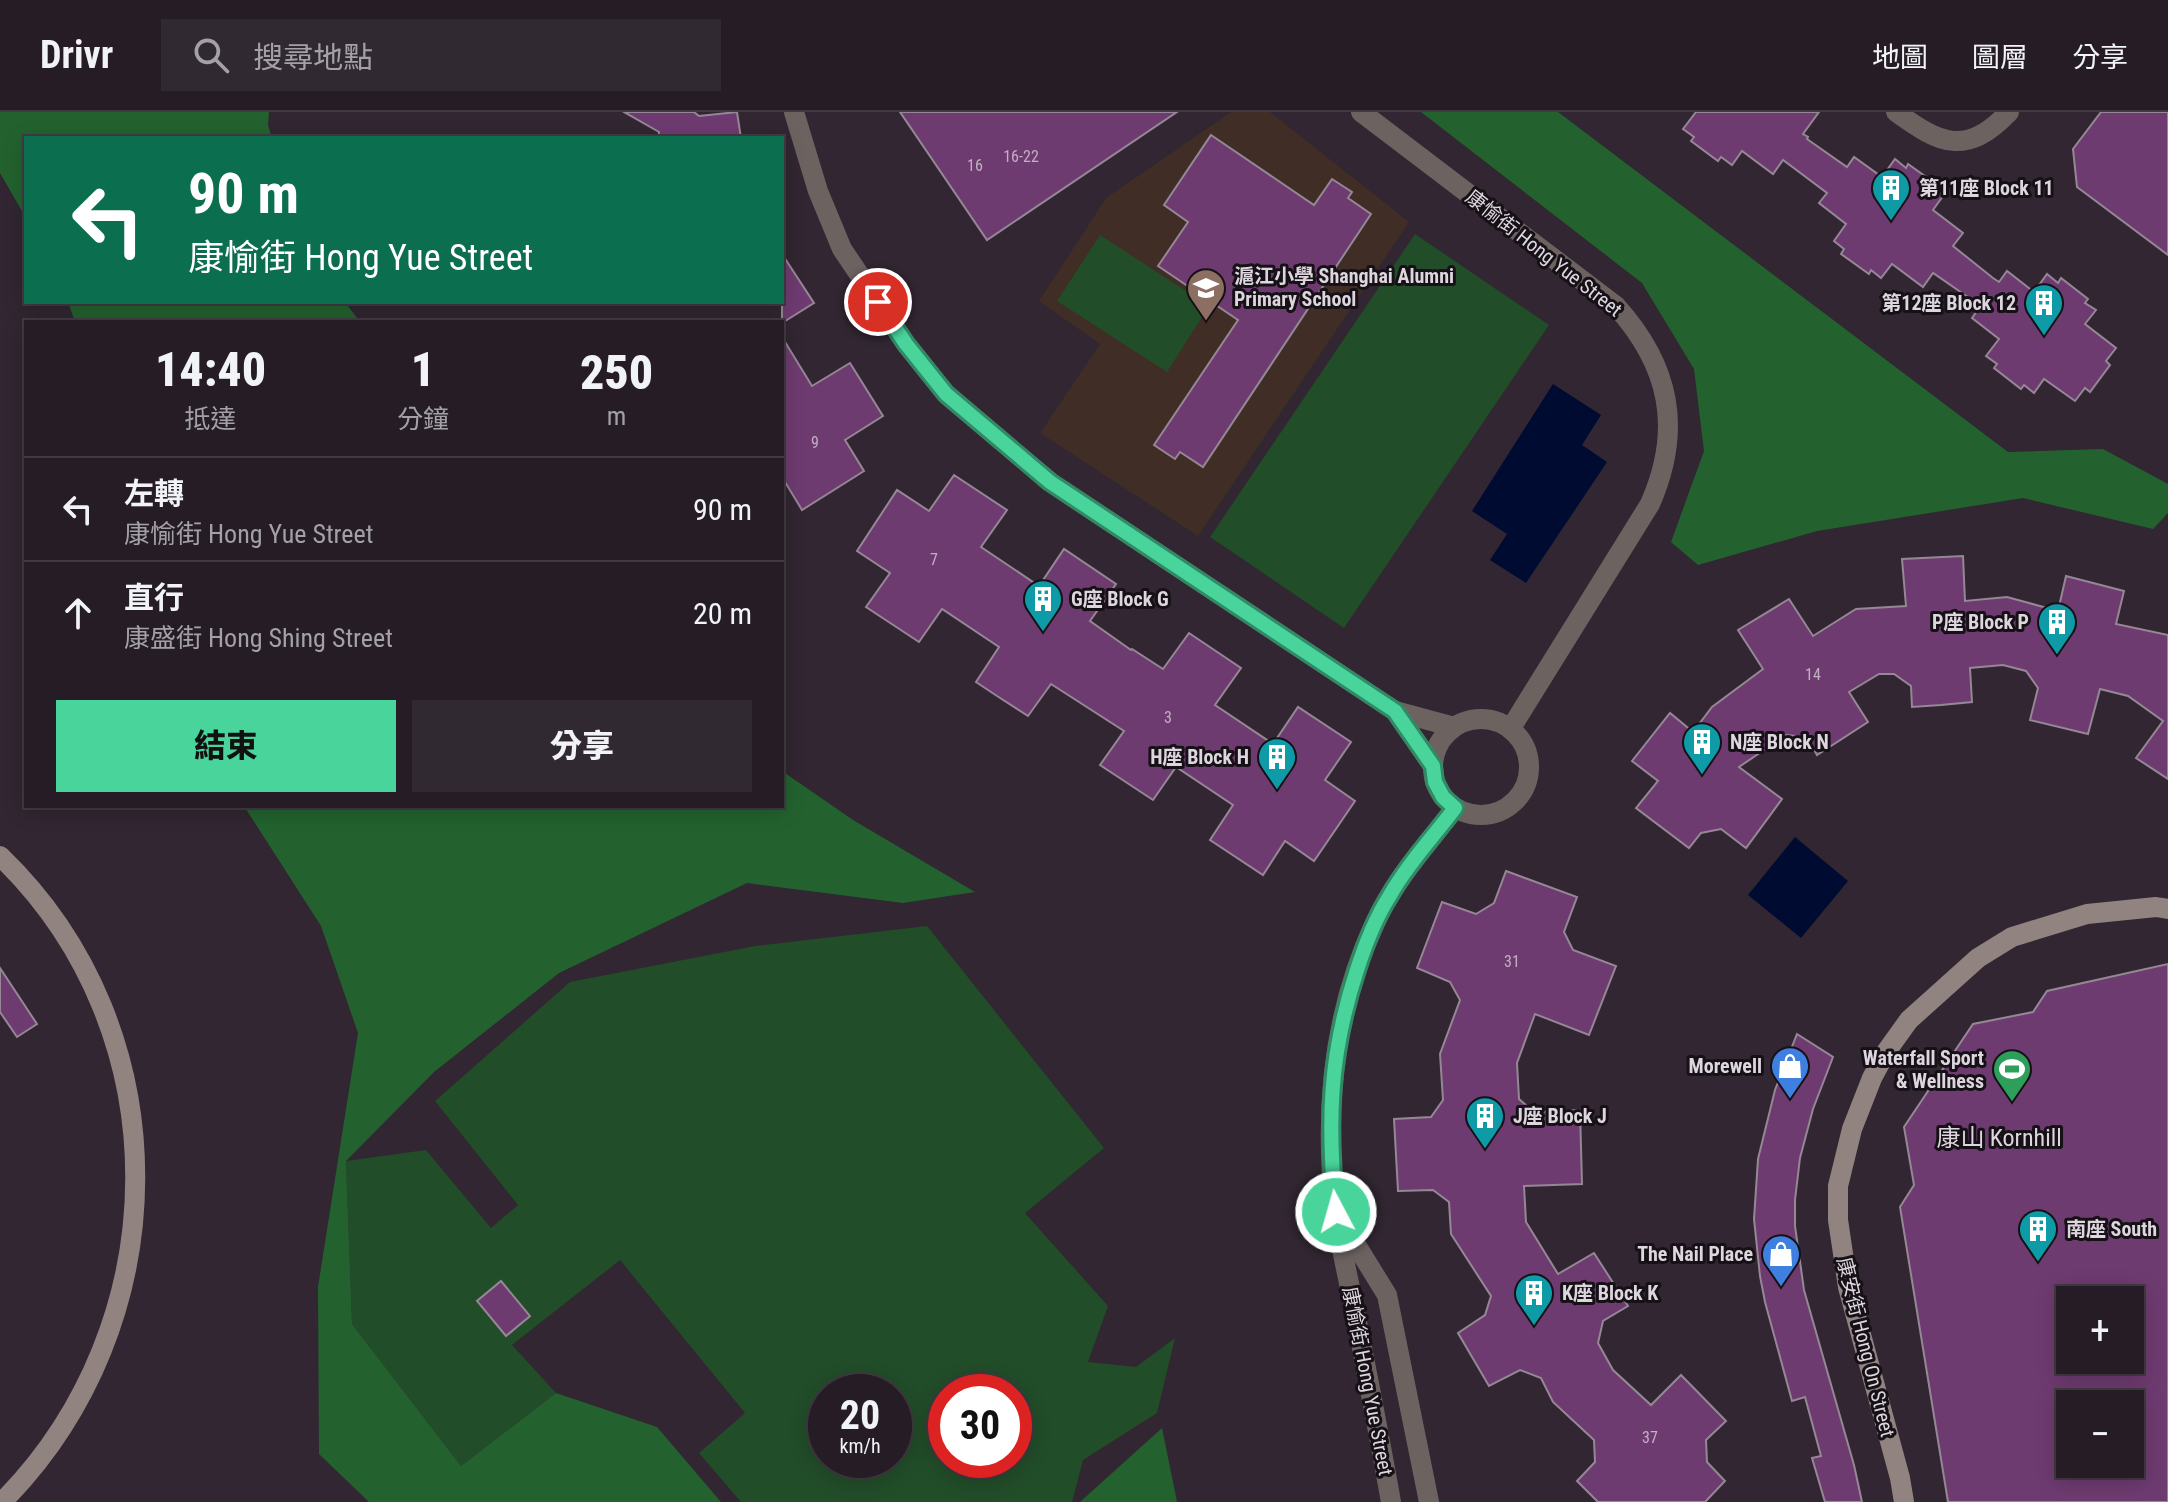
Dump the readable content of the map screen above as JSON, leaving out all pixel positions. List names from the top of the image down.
{
  "streets": {
    "street": ["康愉街 Hong Yue Street", "康安街 Hong On Street"]
  },
  "districts": ["康山 Kornhill"],
  "places": {
    "building": [
      "第11座 Block 11",
      "第12座 Block 12",
      "G座 Block G",
      "P座 Block P",
      "N座 Block N",
      "H座 Block H",
      "J座 Block J",
      "南座 South",
      "K座 Block K"
    ],
    "school or university": ["滬江小學 Shanghai Alumni Primary School"],
    "shop": ["Morewell", "The Nail Place"],
    "sports": ["Waterfall Sport & Wellness"]
  },
  "house_numbers": [
    "16-22",
    "16",
    "9",
    "7",
    "14",
    "3",
    "31",
    "37"
  ],
  "page": {
    "header": "Drivr",
    "search": "搜尋地點",
    "nav": ["地圖", "圖層", "分享"],
    "turn": ["90 m", "康愉街 Hong Yue Street"],
    "eta": [
      "14:40",
      "抵達",
      "1",
      "分鐘",
      "250",
      "m"
    ],
    "list": [
      {
        "name": "左轉",
        "note": "康愉街 Hong Yue Street",
        "value": "90 m"
      },
      {
        "name": "直行",
        "note": "康盛街 Hong Shing Street",
        "value": "20 m"
      }
    ],
    "buttons": ["結束", "分享"],
    "map_buttons": ["+", "−"],
    "speed": "20 km/h",
    "limit": "30"
  }
}
